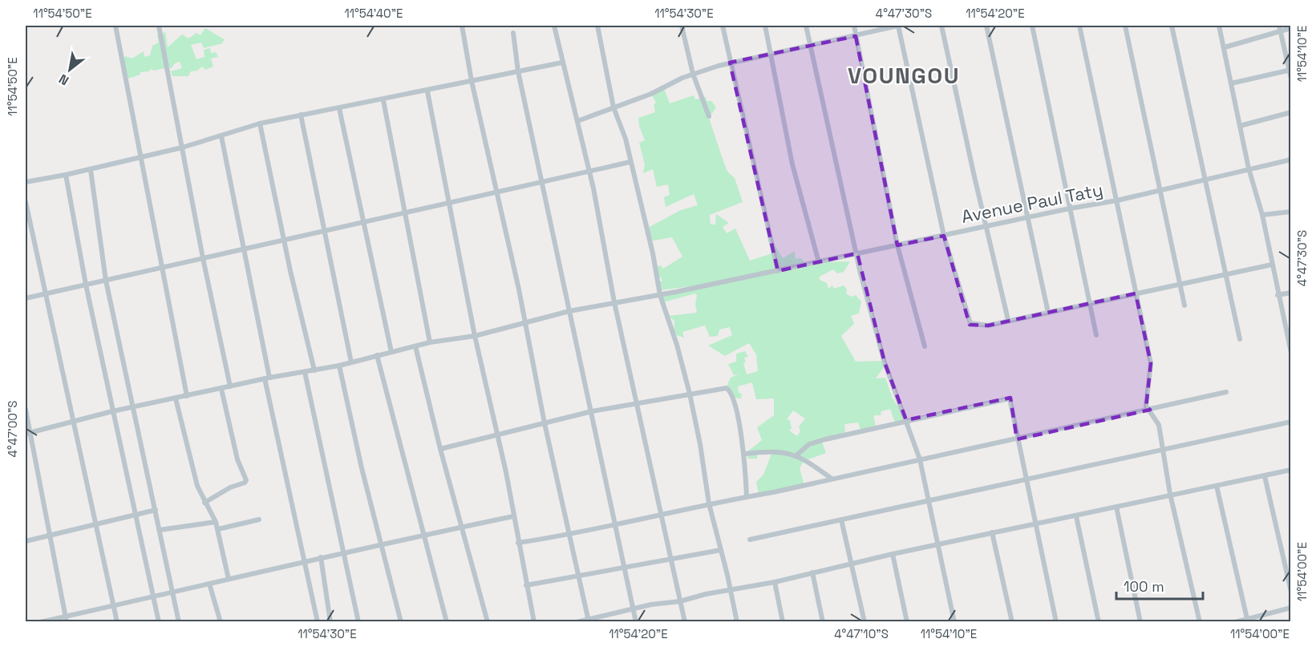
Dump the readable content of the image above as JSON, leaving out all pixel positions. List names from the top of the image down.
{
  "streets": {
    "street": ["Avenue Paul Taty"]
  },
  "districts": ["VOUNGOU"],
  "scale_bar": "100 m",
  "north": "bottom left",
  "coordinates": [
    "11°54'50\"E",
    "11°54'40\"E",
    "11°54'30\"E",
    "4°47'30\"S",
    "11°54'20\"E",
    "11°54'10\"E",
    "4°47'00\"S",
    "11°54'00\"E",
    "4°47'10\"S"
  ]
}
